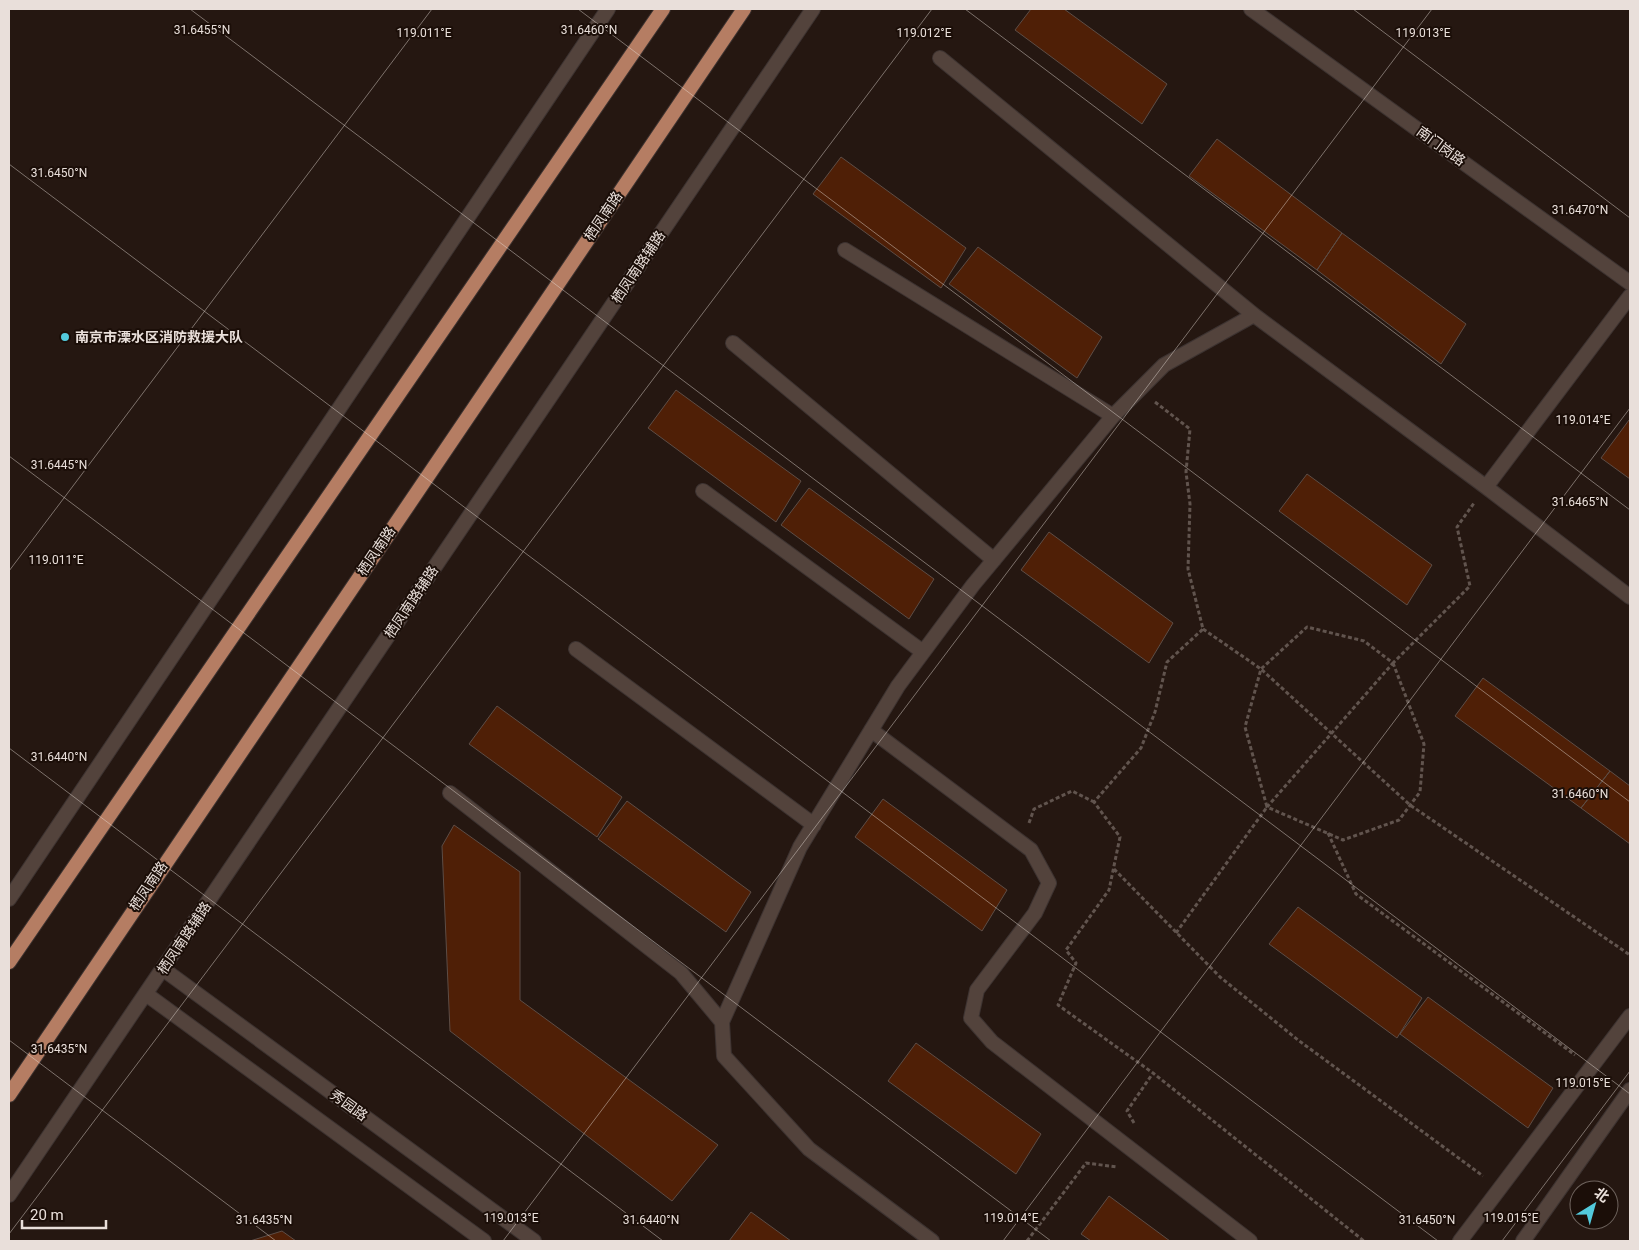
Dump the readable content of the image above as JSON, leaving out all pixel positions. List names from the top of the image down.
{
  "streets": {
    "main road": ["栖凤南路"],
    "street": ["南门岗路", "栖凤南路辅路", "秀园路"]
  },
  "crossings": [
    ["栖凤南路辅路", "秀园路"]
  ],
  "places": ["南京市溧水区消防救援大队"],
  "scale_bar": "20 m",
  "north": "top right",
  "coordinates": [
    "31.6455°N",
    "31.6460°N",
    "119.011°E",
    "119.012°E",
    "119.013°E",
    "31.6450°N",
    "31.6470°N",
    "119.014°E",
    "31.6445°N",
    "31.6465°N",
    "31.6440°N",
    "31.6435°N",
    "119.015°E"
  ]
}
